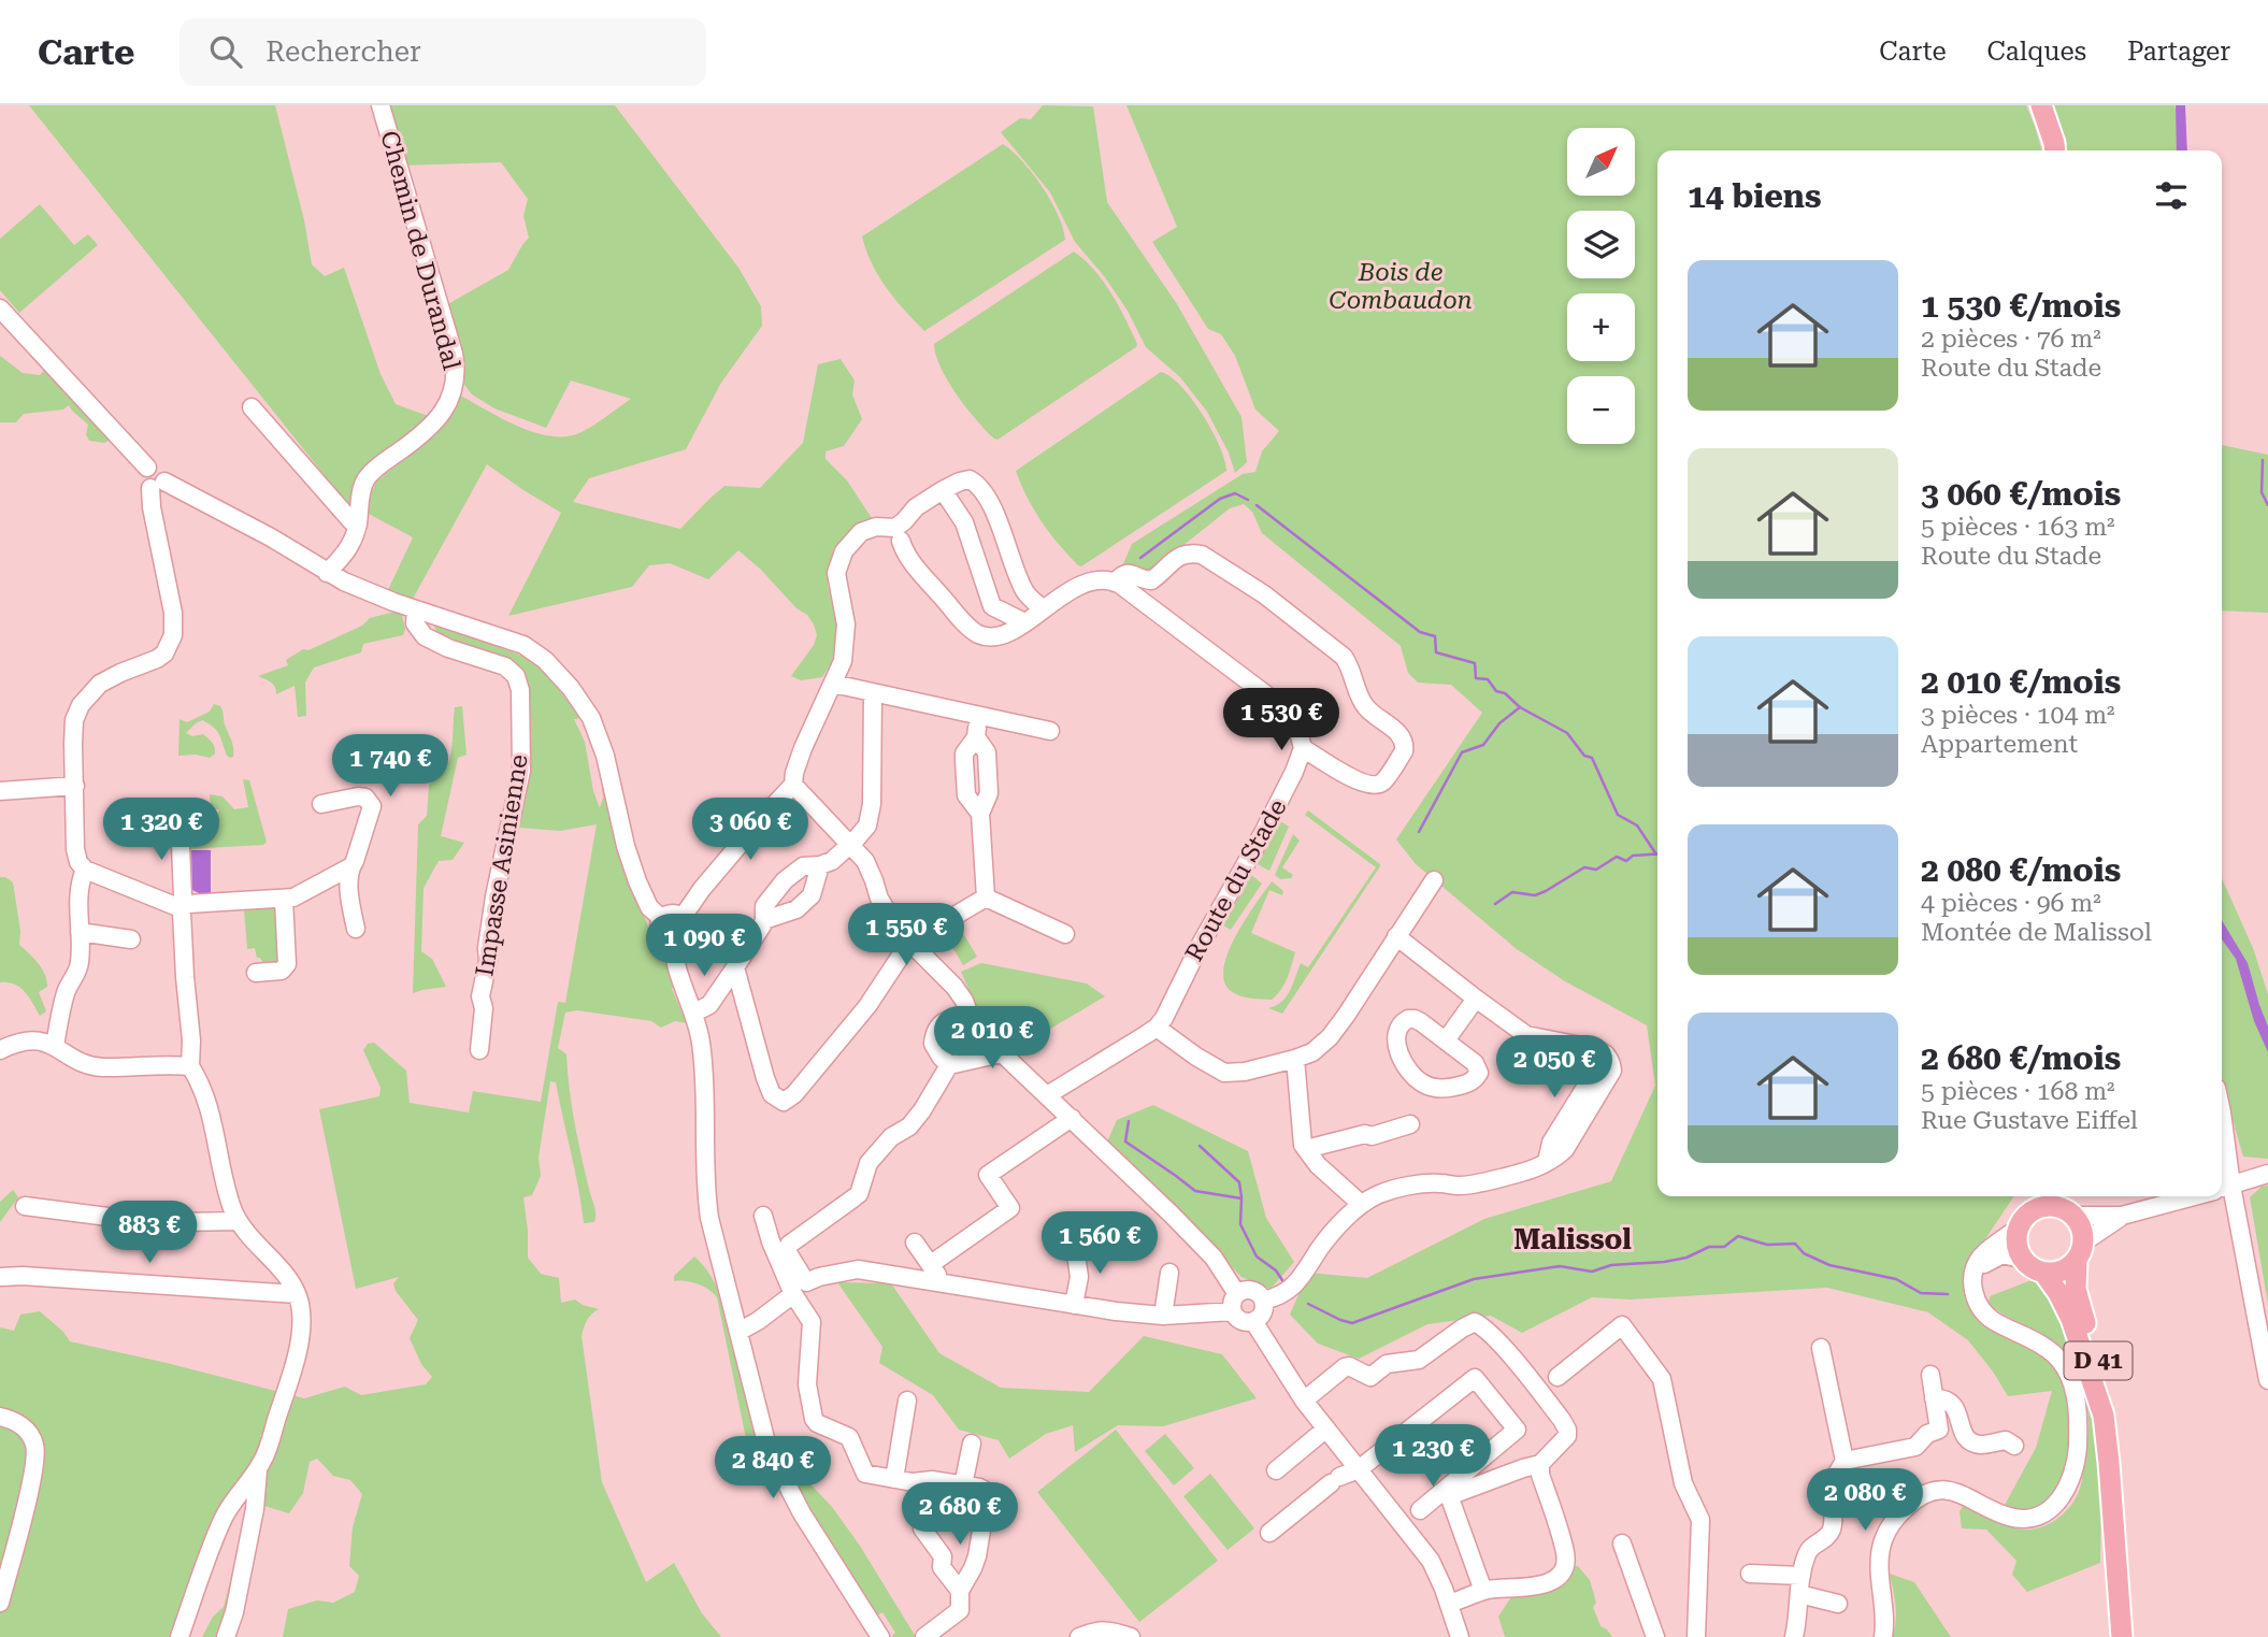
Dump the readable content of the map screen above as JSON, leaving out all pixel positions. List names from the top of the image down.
{
  "streets": {
    "main road": ["D 41"],
    "street": ["Chemin de Durandal", "Impasse Asinienne", "Route du Stade"]
  },
  "districts": ["Malissol"],
  "parks": ["Bois de Combaudon"],
  "north": "top right",
  "page": {
    "header": "Carte",
    "search": "Rechercher",
    "nav": ["Carte", "Calques", "Partager"],
    "map_buttons": ["+", "−"],
    "heading": "14 biens",
    "list": [
      {
        "name": "1 530 €/mois",
        "note": "2 pièces · 76 m² · Route du Stade"
      },
      {
        "name": "3 060 €/mois",
        "note": "5 pièces · 163 m² · Route du Stade"
      },
      {
        "name": "2 010 €/mois",
        "note": "3 pièces · 104 m² · Appartement"
      },
      {
        "name": "2 080 €/mois",
        "note": "4 pièces · 96 m² · Montée de Malissol"
      },
      {
        "name": "2 680 €/mois",
        "note": "5 pièces · 168 m² · Rue Gustave Eiffel"
      }
    ],
    "price": [
      "1 530 €",
      "1 740 €",
      "1 320 €",
      "3 060 €",
      "1 550 €",
      "1 090 €",
      "2 010 €",
      "2 050 €",
      "883 €",
      "1 560 €",
      "1 230 €",
      "2 840 €",
      "2 080 €",
      "2 680 €"
    ]
  }
}
